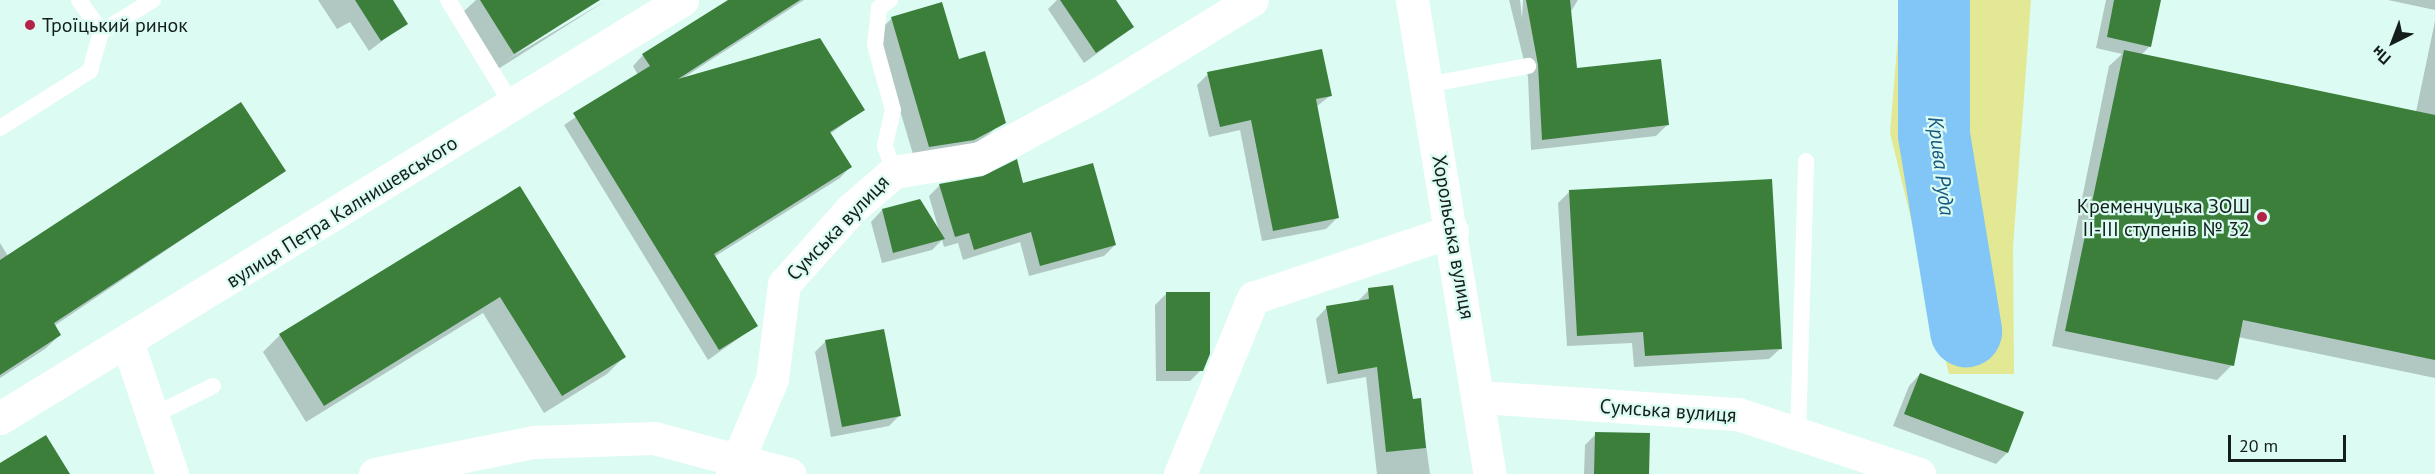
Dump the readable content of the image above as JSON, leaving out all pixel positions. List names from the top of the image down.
{
  "streets": {
    "street": ["вулиця Петра Калнишевського", "Сумська вулиця", "Хорольська вулиця"]
  },
  "crossings": [
    ["Сумська вулиця", "Хорольська вулиця"]
  ],
  "water": ["Крива Руда"],
  "places": ["Троїцький ринок", "Кременчуцька ЗОШ ІІ-ІІІ ступенів № 32"],
  "scale_bar": "20 m",
  "north": "bottom left"
}
